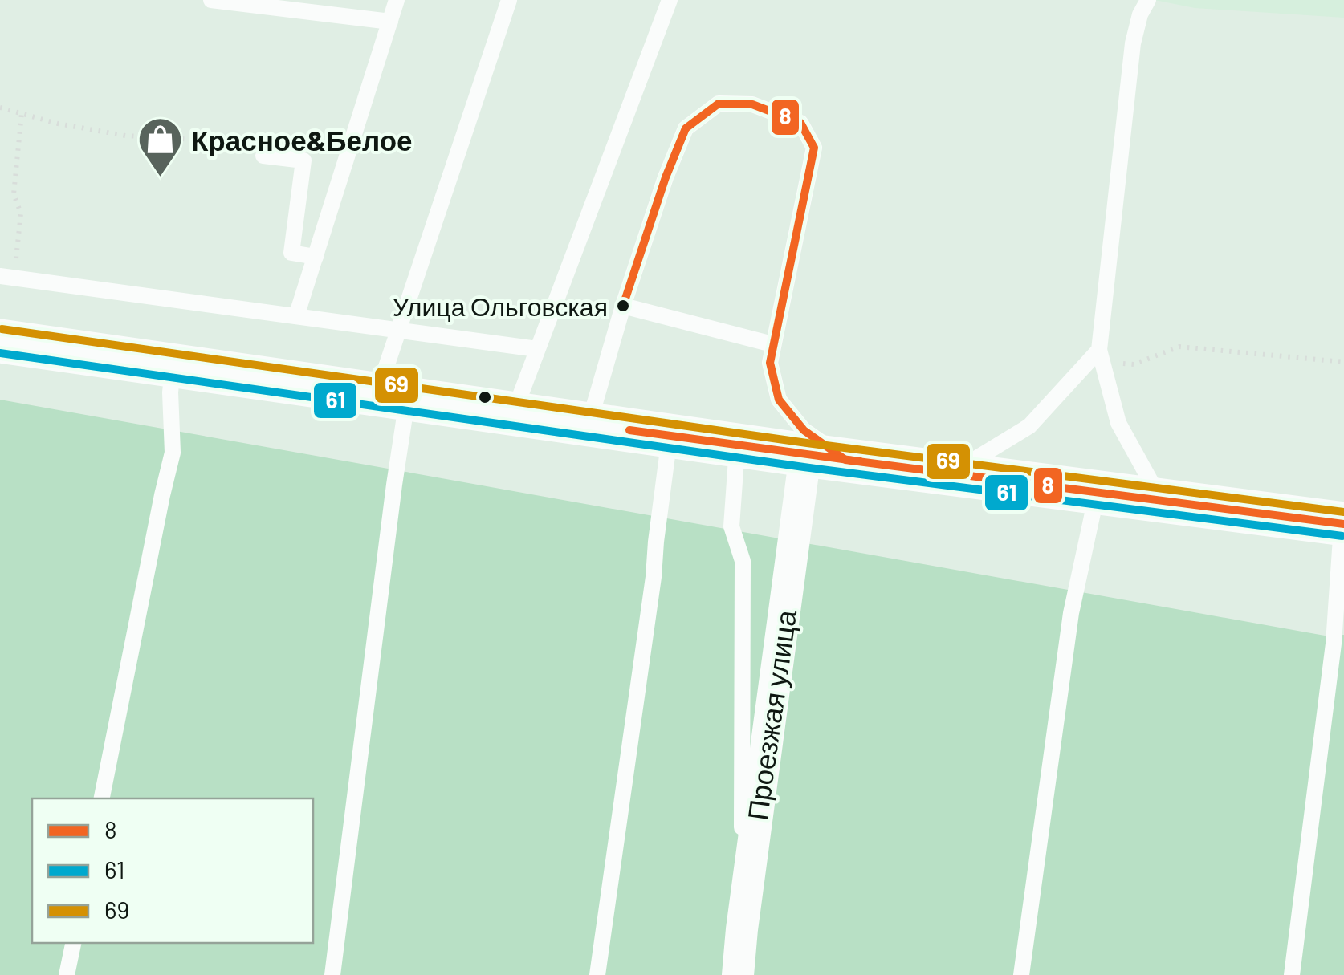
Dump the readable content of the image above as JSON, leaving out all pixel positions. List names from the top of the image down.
{
  "streets": {
    "street": ["Проезжая улица"]
  },
  "places": {
    "shop": ["Красное&Белое"],
    "other": ["Улица Ольговская"]
  },
  "lines": ["transit line 8", "transit line 69", "transit line 61"],
  "legend": ["8", "61", "69"]
}
